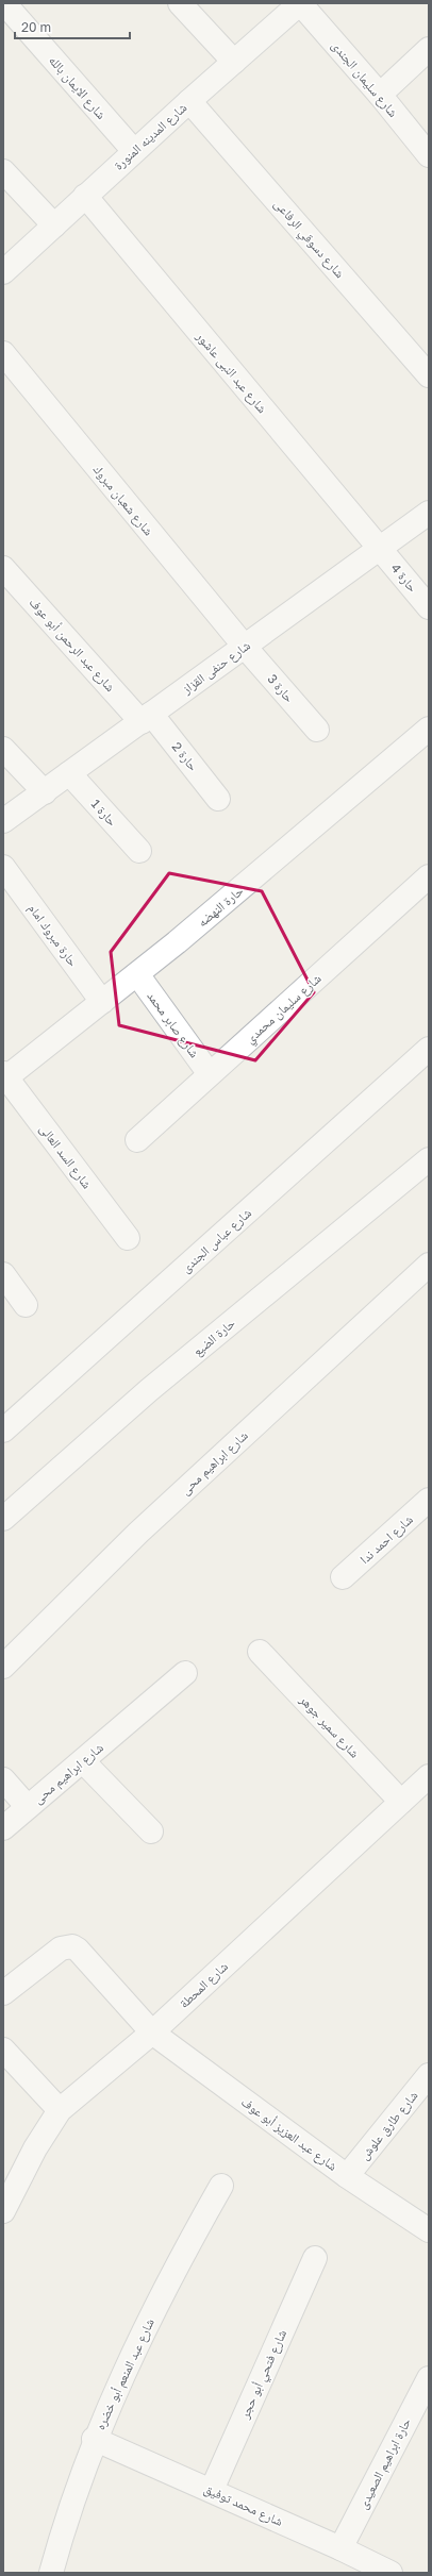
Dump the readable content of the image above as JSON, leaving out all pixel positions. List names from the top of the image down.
{
  "streets": {
    "street": [
      "شارع سليمان الجندى",
      "شارع الايمان بالله",
      "شارع المدينه المنورة",
      "شارع دسوقي الرفاعى",
      "شارع عبد النبى عاشور",
      "شارع شعبان مبروك",
      "حارة 4",
      "شارع عبد الرحمن أبو عوف",
      "شارع حنفى القزاز",
      "حارة 3",
      "حارة 2",
      "حارة 1",
      "حارة النهضه",
      "حارة مبروك امام",
      "شارع سليمان محمدي",
      "شارع صابر محمد",
      "شارع السد العالى",
      "شارع عباس الجندى",
      "حارة الضبع",
      "شارع ابراهيم محى",
      "شارع احمد ندا",
      "شارع سمير جوهر",
      "شارع المحطة",
      "شارع طارق علوش",
      "شارع عبد العزيز أبو عوف",
      "شارع عبد المنعم أبو خضره",
      "شارع فتحي أبو حجر",
      "حارة ابراهيم الصعيدى",
      "شارع محمد توفيق"
    ]
  },
  "crossings": [
    ["شارع سليمان الجندى", "شارع المدينه المنورة"],
    ["شارع الايمان بالله", "شارع المدينه المنورة"],
    ["شارع المدينه المنورة", "شارع دسوقي الرفاعى"],
    ["شارع المدينه المنورة", "شارع عبد النبى عاشور"],
    ["شارع عبد النبى عاشور", "حارة 4"],
    ["شارع عبد النبى عاشور", "شارع حنفى القزاز"],
    ["شارع شعبان مبروك", "شارع حنفى القزاز"],
    ["شارع شعبان مبروك", "حارة 3"],
    ["حارة 4", "شارع حنفى القزاز"],
    ["شارع عبد الرحمن أبو عوف", "شارع حنفى القزاز"],
    ["شارع عبد الرحمن أبو عوف", "حارة 2"],
    ["شارع حنفى القزاز", "حارة 3"],
    ["شارع حنفى القزاز", "حارة 2"],
    ["شارع حنفى القزاز", "حارة 1"],
    ["حارة النهضه", "حارة مبروك امام"],
    ["حارة النهضه", "شارع صابر محمد"],
    ["حارة النهضه", "شارع السد العالى"],
    ["شارع سليمان محمدي", "شارع صابر محمد"],
    ["شارع سمير جوهر", "شارع المحطة"],
    ["شارع المحطة", "شارع عبد العزيز أبو عوف"],
    ["شارع طارق علوش", "شارع عبد العزيز أبو عوف"],
    ["شارع عبد المنعم أبو خضره", "شارع محمد توفيق"],
    ["شارع فتحي أبو حجر", "شارع محمد توفيق"],
    ["حارة ابراهيم الصعيدى", "شارع محمد توفيق"]
  ],
  "scale_bar": "20 m"
}
